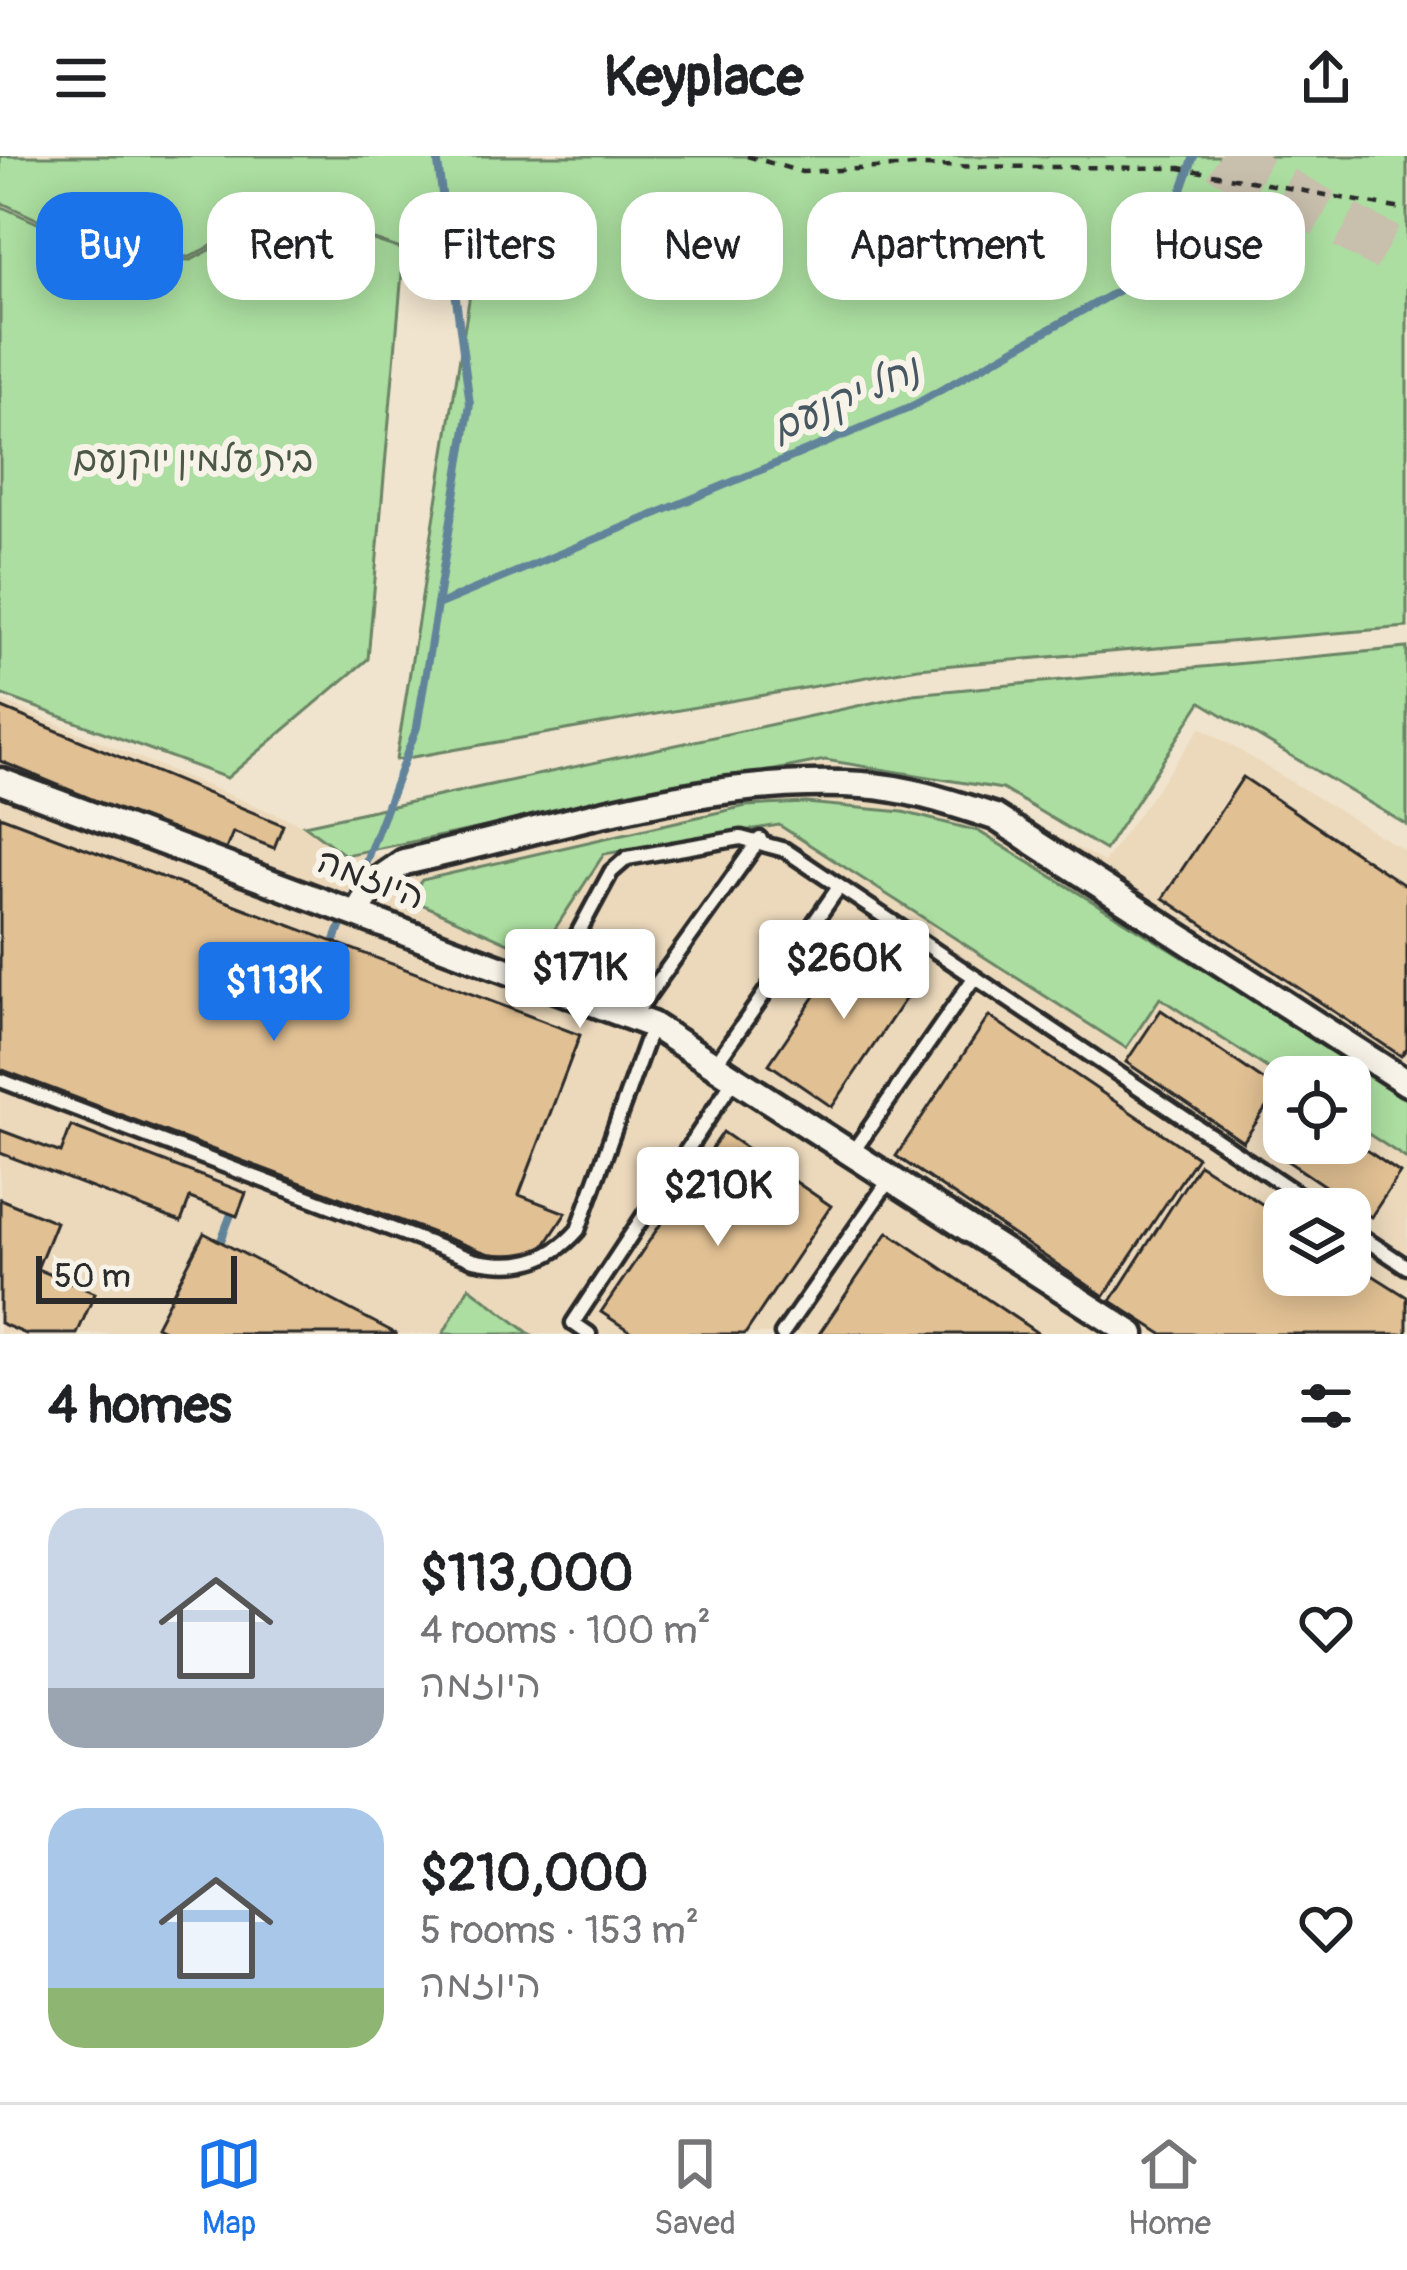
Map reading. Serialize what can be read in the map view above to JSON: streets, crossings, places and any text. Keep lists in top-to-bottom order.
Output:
{
  "streets": {
    "street": ["היוזמה"]
  },
  "water": ["נחל יקנעם"],
  "parks": ["בית עלמין יוקנעם"],
  "scale_bar": "50 m",
  "page": {
    "header": "Keyplace",
    "chip": [
      "Buy",
      "Rent",
      "Filters",
      "New",
      "Apartment",
      "House"
    ],
    "price": [
      "$260K",
      "$171K",
      "$113K",
      "$210K"
    ],
    "scale": "50 m",
    "heading": "4 homes",
    "list": [
      {
        "name": "$113,000",
        "note": "4 rooms · 100 m² · היוזמה"
      },
      {
        "name": "$210,000",
        "note": "5 rooms · 153 m² · היוזמה"
      }
    ],
    "tabs": ["Map", "Saved", "Home"]
  }
}
